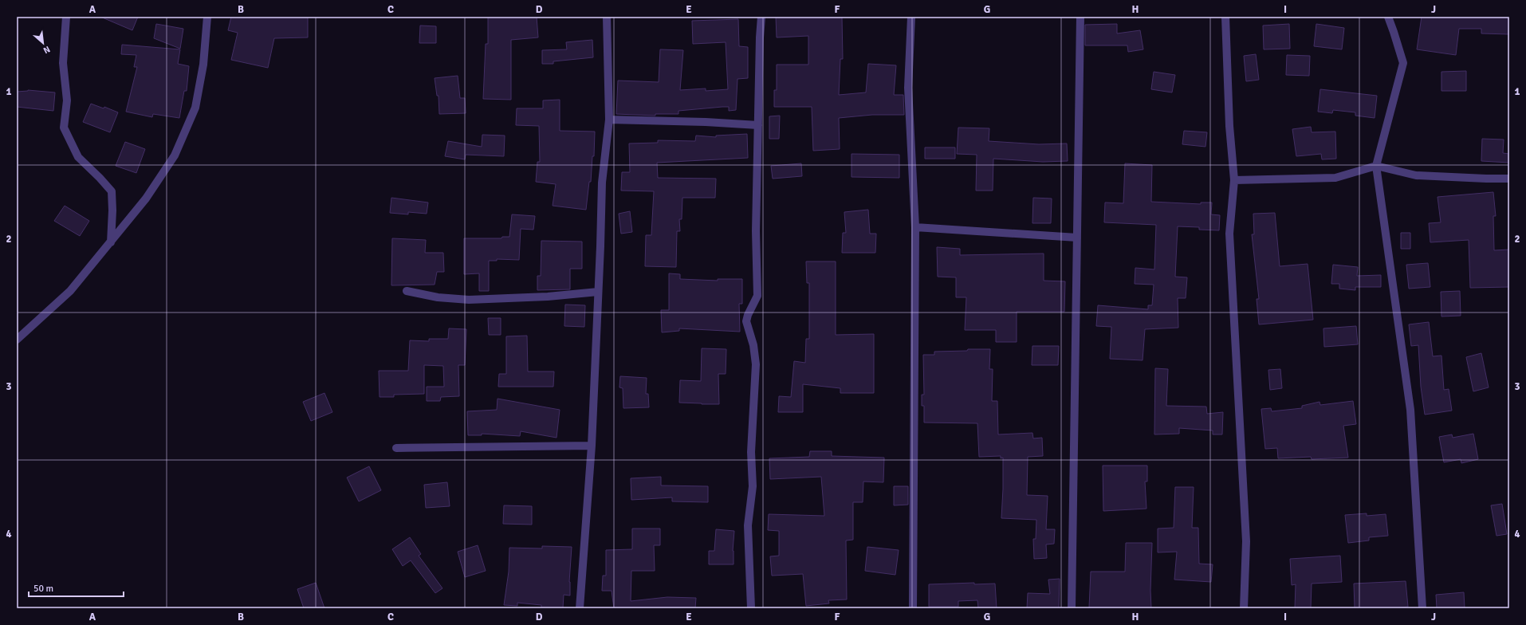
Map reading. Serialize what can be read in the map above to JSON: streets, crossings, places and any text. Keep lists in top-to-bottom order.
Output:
{
  "scale_bar": "50 m",
  "north": "bottom right",
  "grid": {
    "columns": [
      "A",
      "B",
      "C",
      "D",
      "E",
      "F",
      "G",
      "H",
      "I",
      "J"
    ],
    "rows": [
      "1",
      "2",
      "3",
      "4"
    ]
  }
}
